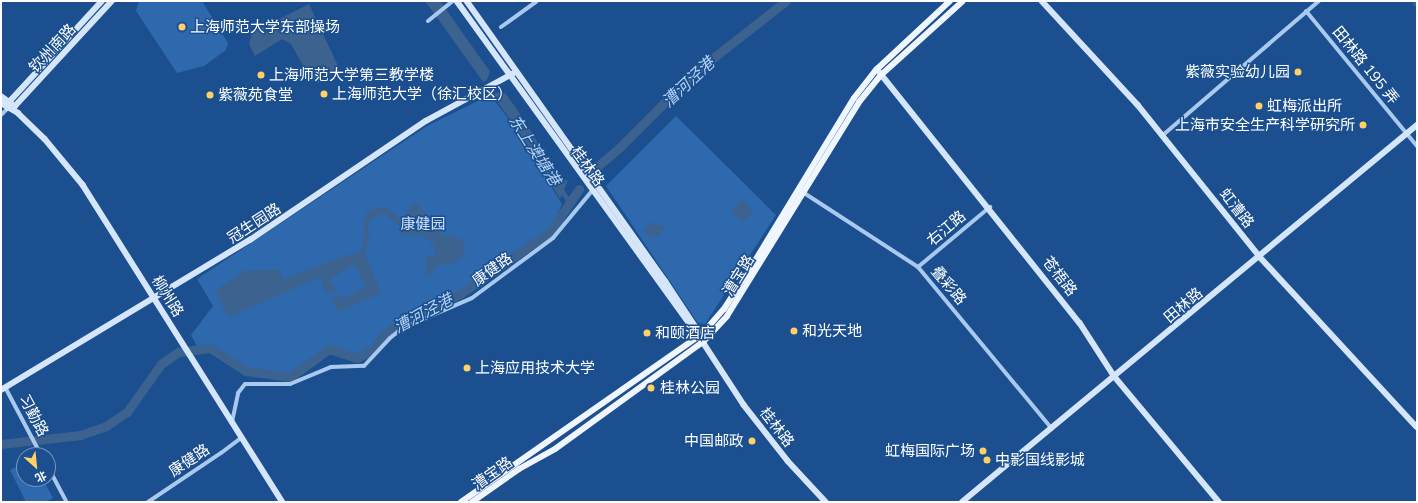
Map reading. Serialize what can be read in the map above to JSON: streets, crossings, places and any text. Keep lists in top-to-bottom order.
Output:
{
  "streets": {
    "main road": ["漕宝路"],
    "street": [
      "钦州南路",
      "田林路 195 弄",
      "桂林路",
      "虹漕路",
      "冠生园路",
      "右江路",
      "康健路",
      "苍梧路",
      "叠彩路",
      "柳州路",
      "田林路",
      "习勤路"
    ]
  },
  "crossings": [
    ["钦州南路", "柳州路"],
    ["田林路 195 弄", "田林路"],
    ["桂林路", "冠生园路"],
    ["桂林路", "康健路"],
    ["桂林路", "漕宝路"],
    ["虹漕路", "田林路"],
    ["冠生园路", "柳州路"],
    ["冠生园路", "习勤路"],
    ["右江路", "苍梧路"],
    ["右江路", "叠彩路"],
    ["康健路", "柳州路"],
    ["漕宝路", "苍梧路"],
    ["漕宝路", "叠彩路"],
    ["苍梧路", "田林路"],
    ["叠彩路", "田林路"]
  ],
  "water": ["漕河泾港", "东上澳塘港"],
  "parks": ["康健园"],
  "places": [
    "上海师范大学东部操场",
    "紫薇实验幼儿园",
    "上海师范大学第三教学楼",
    "上海师范大学（徐汇校区）",
    "紫薇苑食堂",
    "虹梅派出所",
    "上海市安全生产科学研究所",
    "和光天地",
    "和颐酒店",
    "上海应用技术大学",
    "桂林公园",
    "中国邮政",
    "虹梅国际广场",
    "中影国线影城"
  ],
  "north": "bottom right"
}
